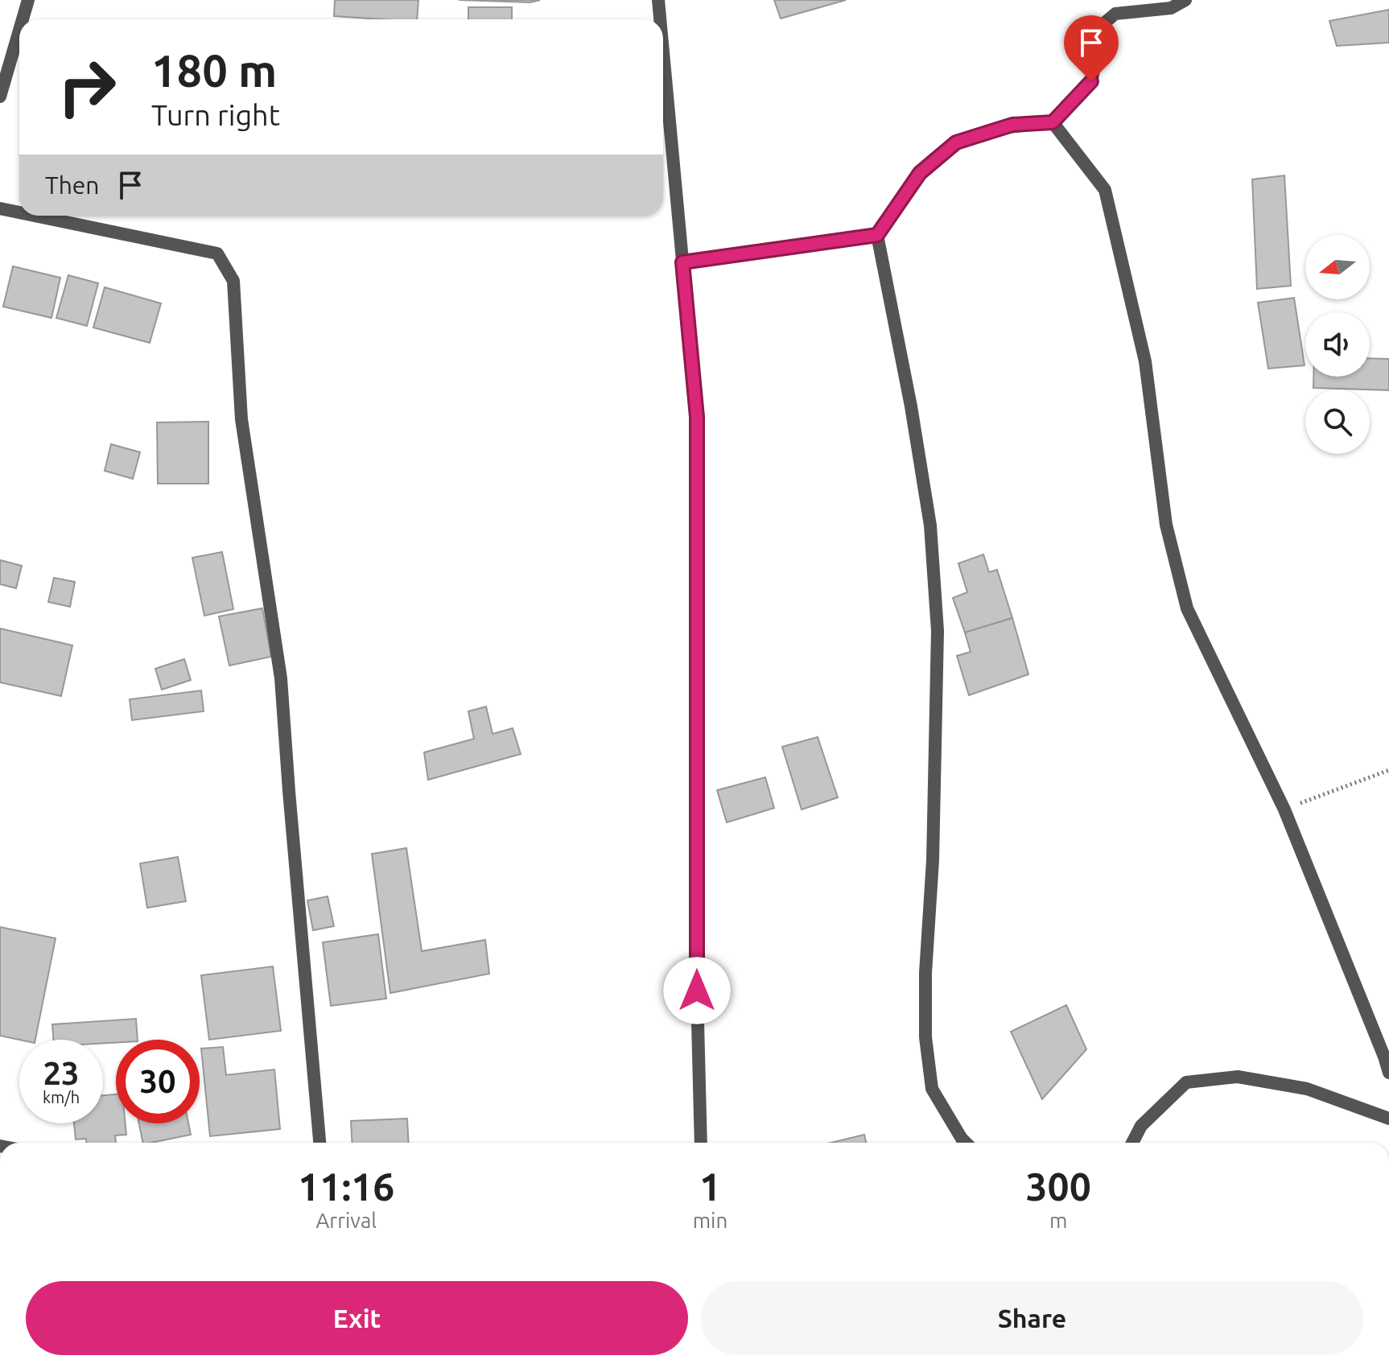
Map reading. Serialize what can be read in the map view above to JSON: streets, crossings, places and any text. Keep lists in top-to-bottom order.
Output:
{
  "north": "left",
  "page": {
    "turn": ["180 m", "Turn right"],
    "then": "Then",
    "speed": "23 km/h",
    "limit": "30",
    "eta": [
      "11:16",
      "Arrival",
      "1",
      "min",
      "300",
      "m"
    ],
    "buttons": ["Exit", "Share"]
  }
}
